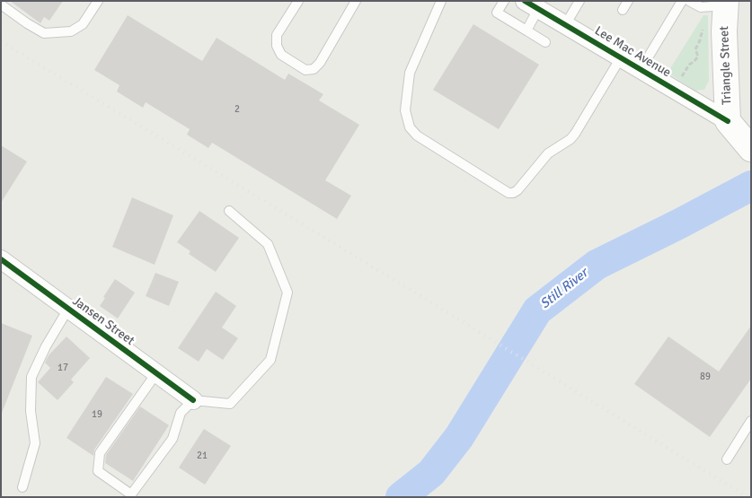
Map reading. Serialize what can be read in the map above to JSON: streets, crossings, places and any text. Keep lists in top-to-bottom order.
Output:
{
  "streets": {
    "street": ["Lee Mac Avenue", "Triangle Street", "Jansen Street"]
  },
  "crossings": [
    ["Lee Mac Avenue", "Triangle Street"]
  ],
  "water": ["Still River"],
  "house_numbers": [
    "2",
    "17",
    "89",
    "19",
    "21"
  ]
}
